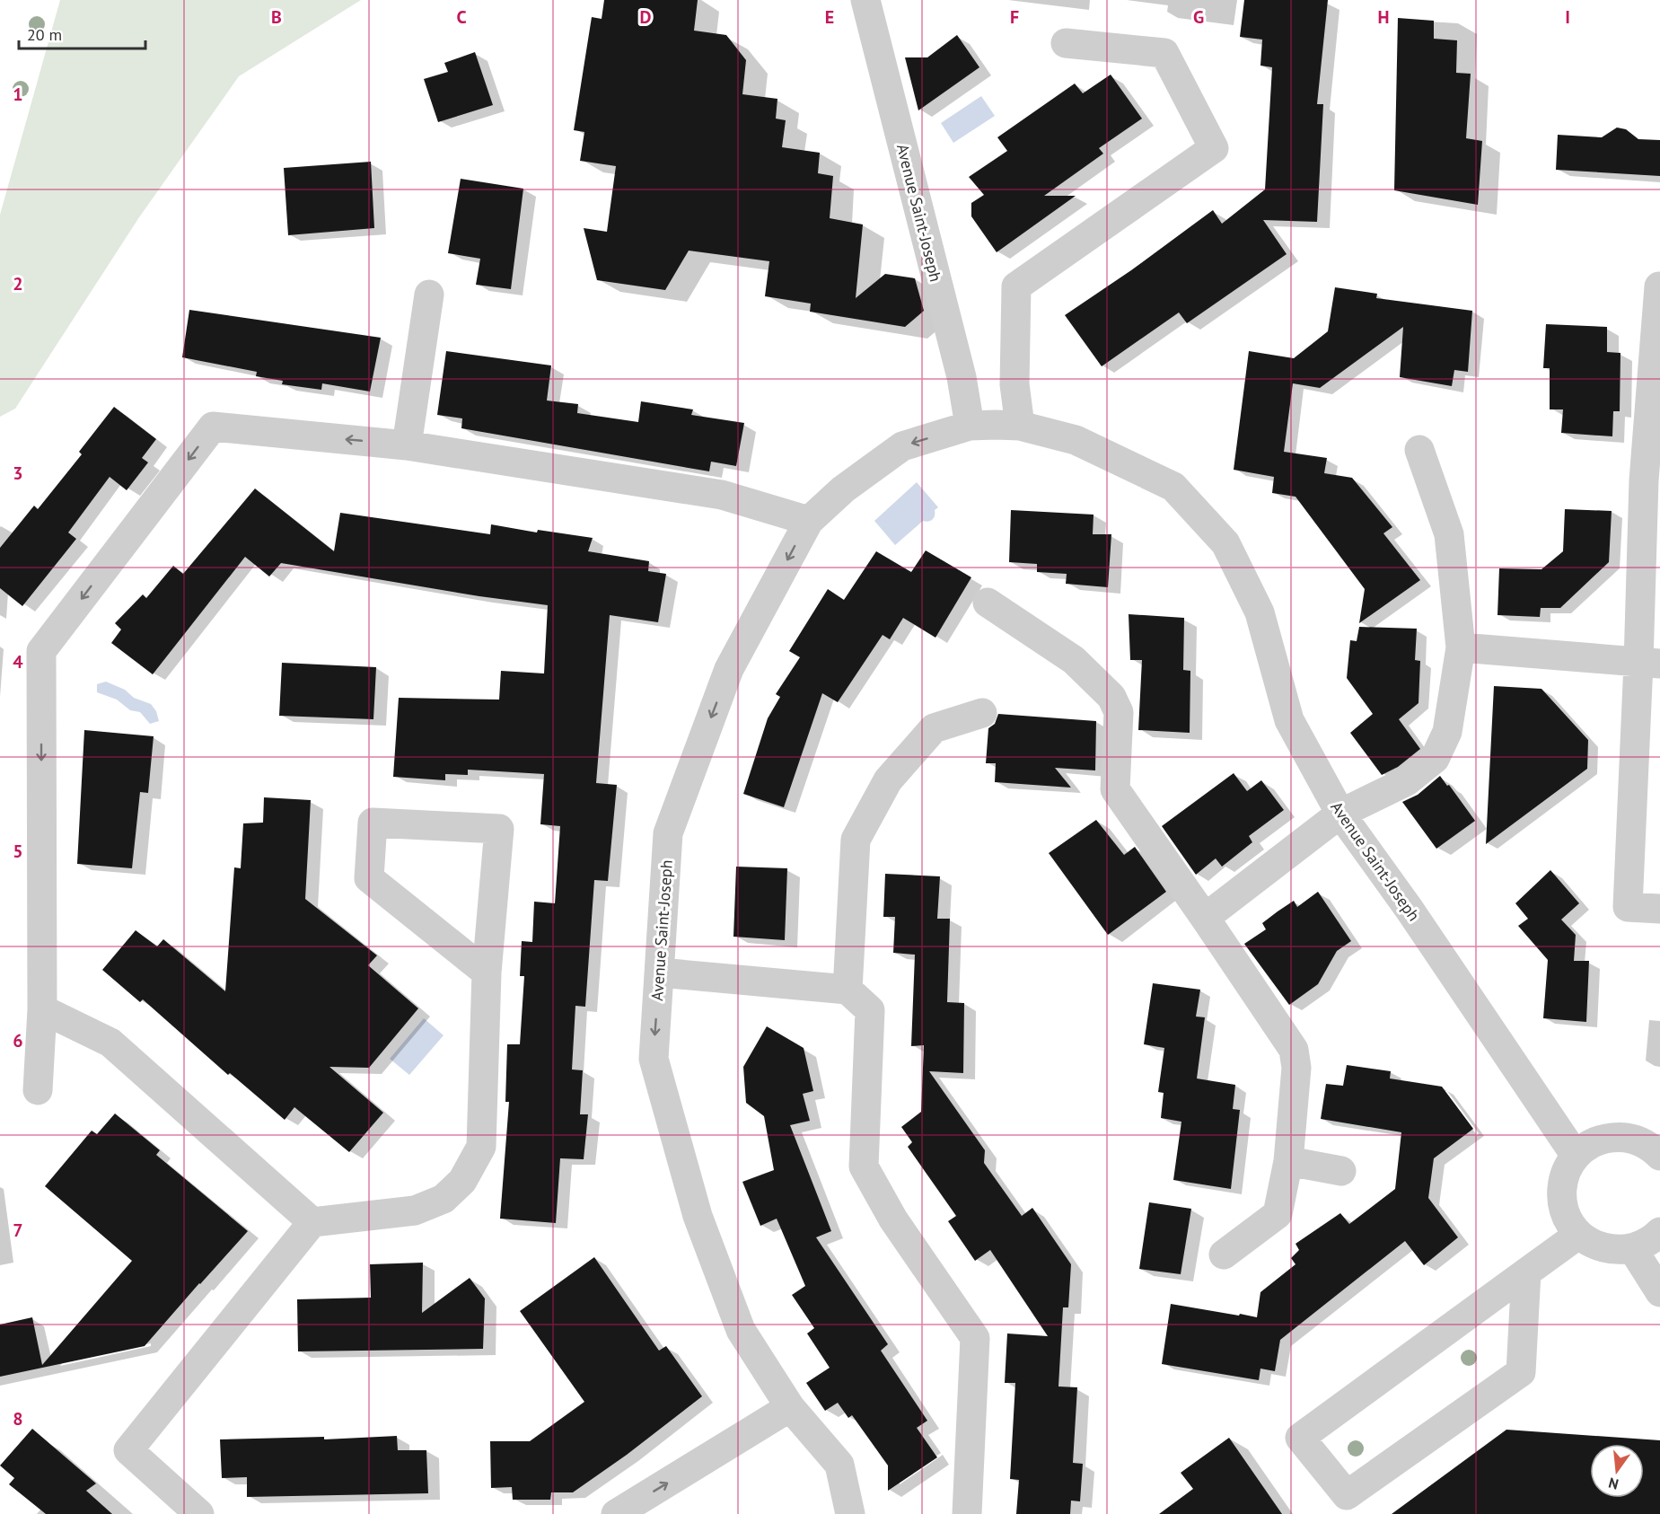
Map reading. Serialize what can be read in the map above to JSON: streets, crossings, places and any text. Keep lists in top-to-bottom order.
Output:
{
  "streets": {
    "street": ["Avenue Saint-Joseph"]
  },
  "one_way": ["Avenue Saint-Joseph"],
  "scale_bar": "20 m",
  "north": "bottom",
  "grid": {
    "columns": [
      "B",
      "C",
      "D",
      "E",
      "F",
      "G",
      "H",
      "I"
    ],
    "rows": [
      "1",
      "2",
      "3",
      "4",
      "5",
      "6",
      "7",
      "8"
    ]
  }
}
